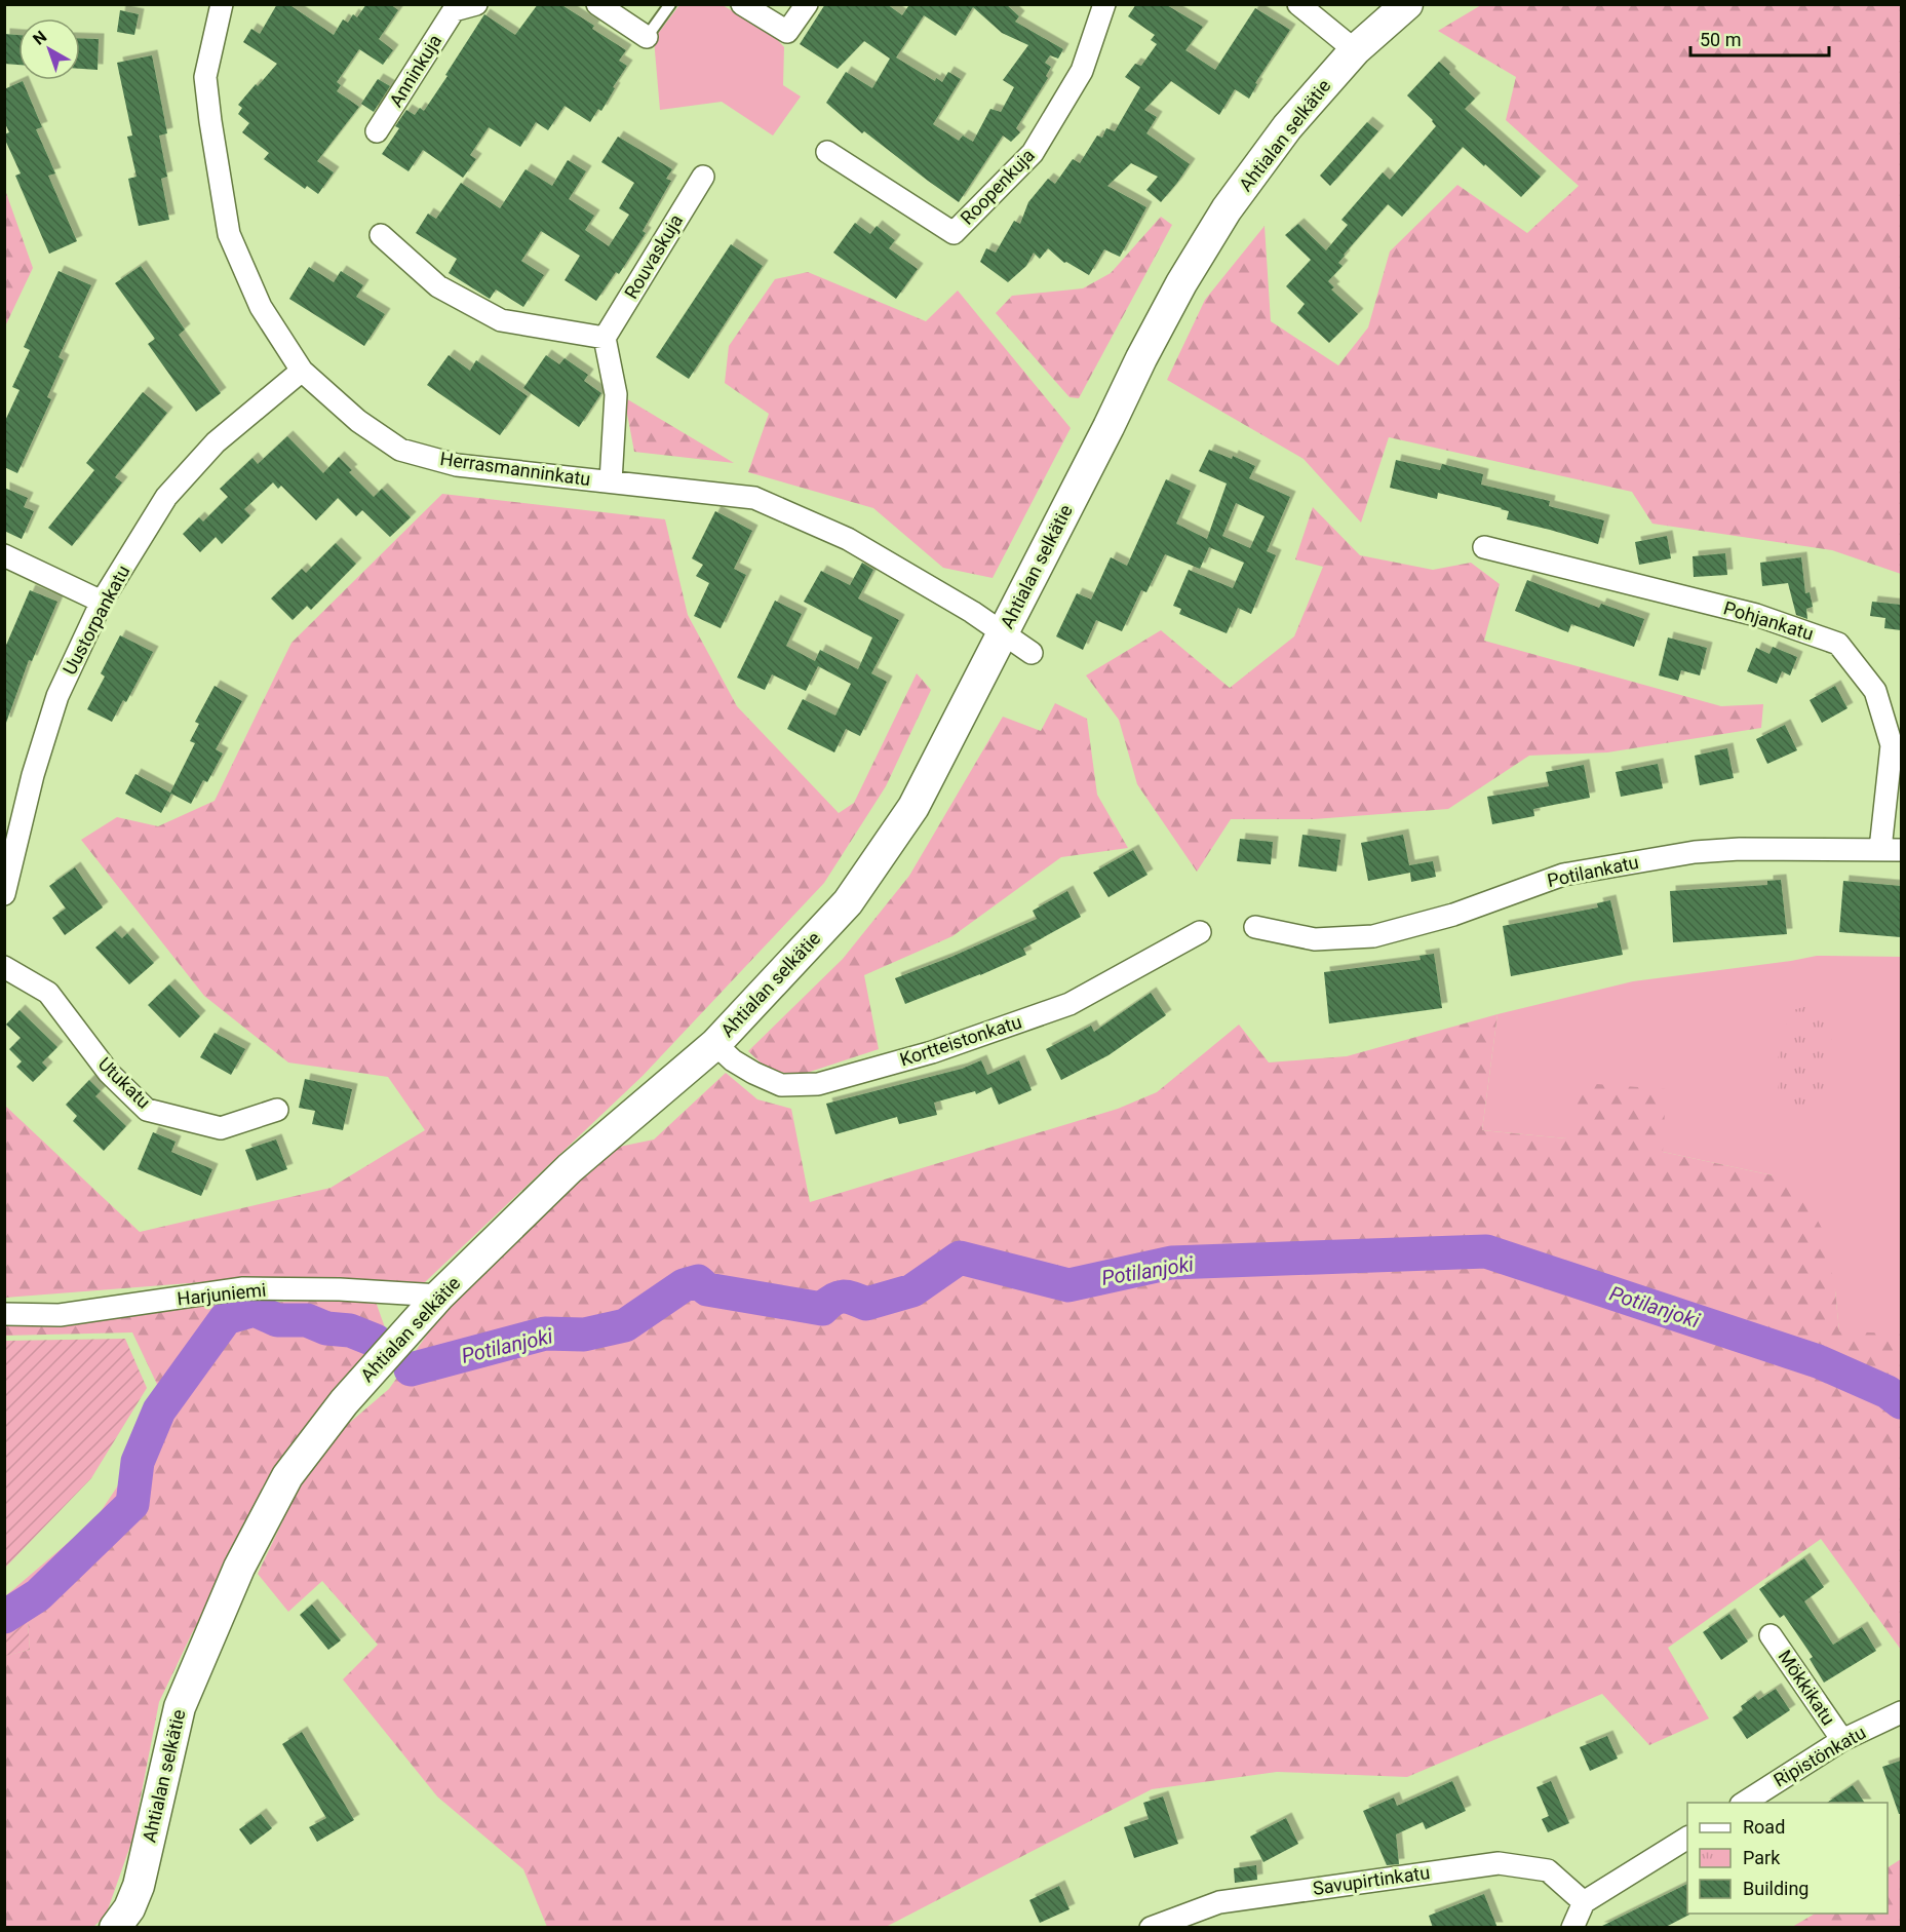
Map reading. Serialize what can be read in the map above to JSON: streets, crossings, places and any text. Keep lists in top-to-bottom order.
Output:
{
  "streets": {
    "street": [
      "Anninkuja",
      "Ahtialan selkätie",
      "Roopenkuja",
      "Rouvaskuja",
      "Herrasmanninkatu",
      "Uustorpankatu",
      "Pohjankatu",
      "Potilankatu",
      "Kortteistonkatu",
      "Utukatu",
      "Harjuniemi",
      "Mökkikatu",
      "Ripistönkatu",
      "Savupirtinkatu"
    ]
  },
  "crossings": [
    ["Ahtialan selkätie", "Herrasmanninkatu"],
    ["Ahtialan selkätie", "Kortteistonkatu"],
    ["Ahtialan selkätie", "Harjuniemi"],
    ["Herrasmanninkatu", "Uustorpankatu"],
    ["Pohjankatu", "Potilankatu"],
    ["Mökkikatu", "Ripistönkatu"]
  ],
  "water": ["Potilanjoki"],
  "legend": ["Road", "Park", "Building"],
  "scale_bar": "50 m",
  "north": "top left"
}
